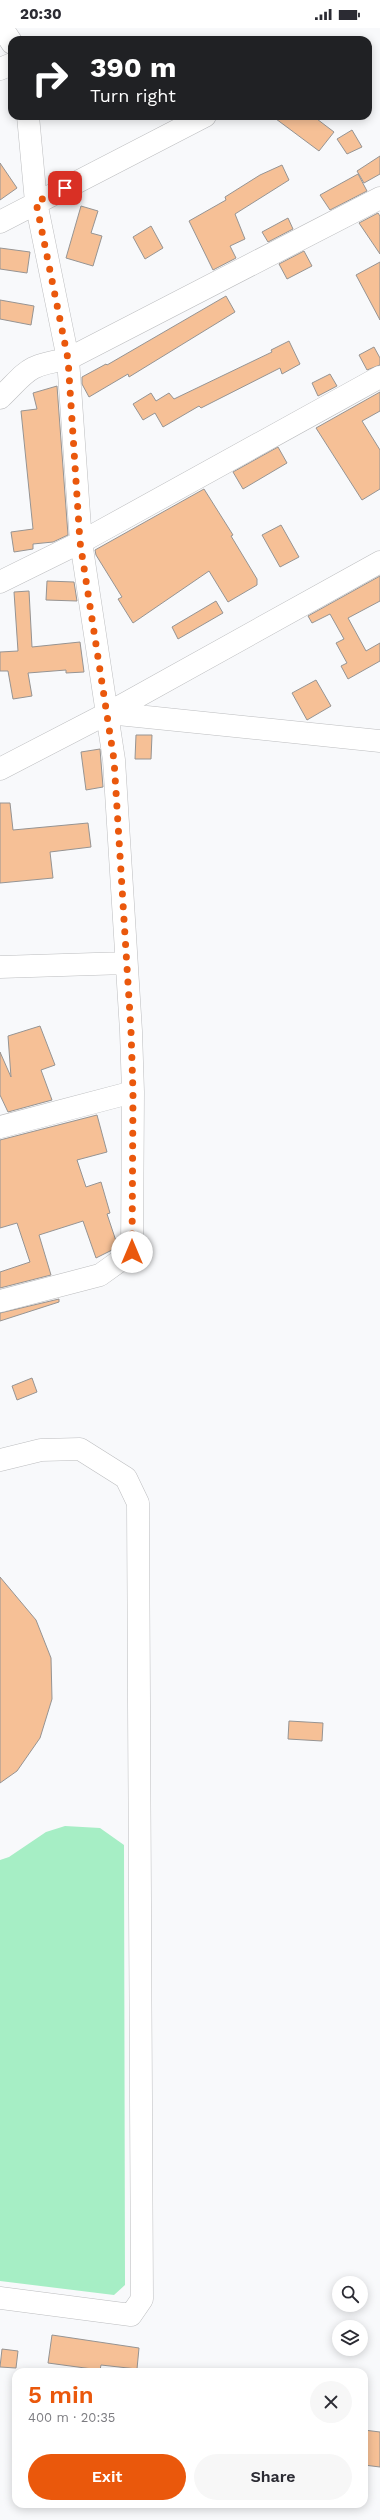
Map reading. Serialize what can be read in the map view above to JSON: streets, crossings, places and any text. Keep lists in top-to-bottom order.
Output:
{
  "page": {
    "status": "20:30",
    "turn": ["390 m", "Turn right"],
    "heading": ["5 min", "400 m · 20:35"],
    "buttons": ["Exit", "Share"]
  }
}
